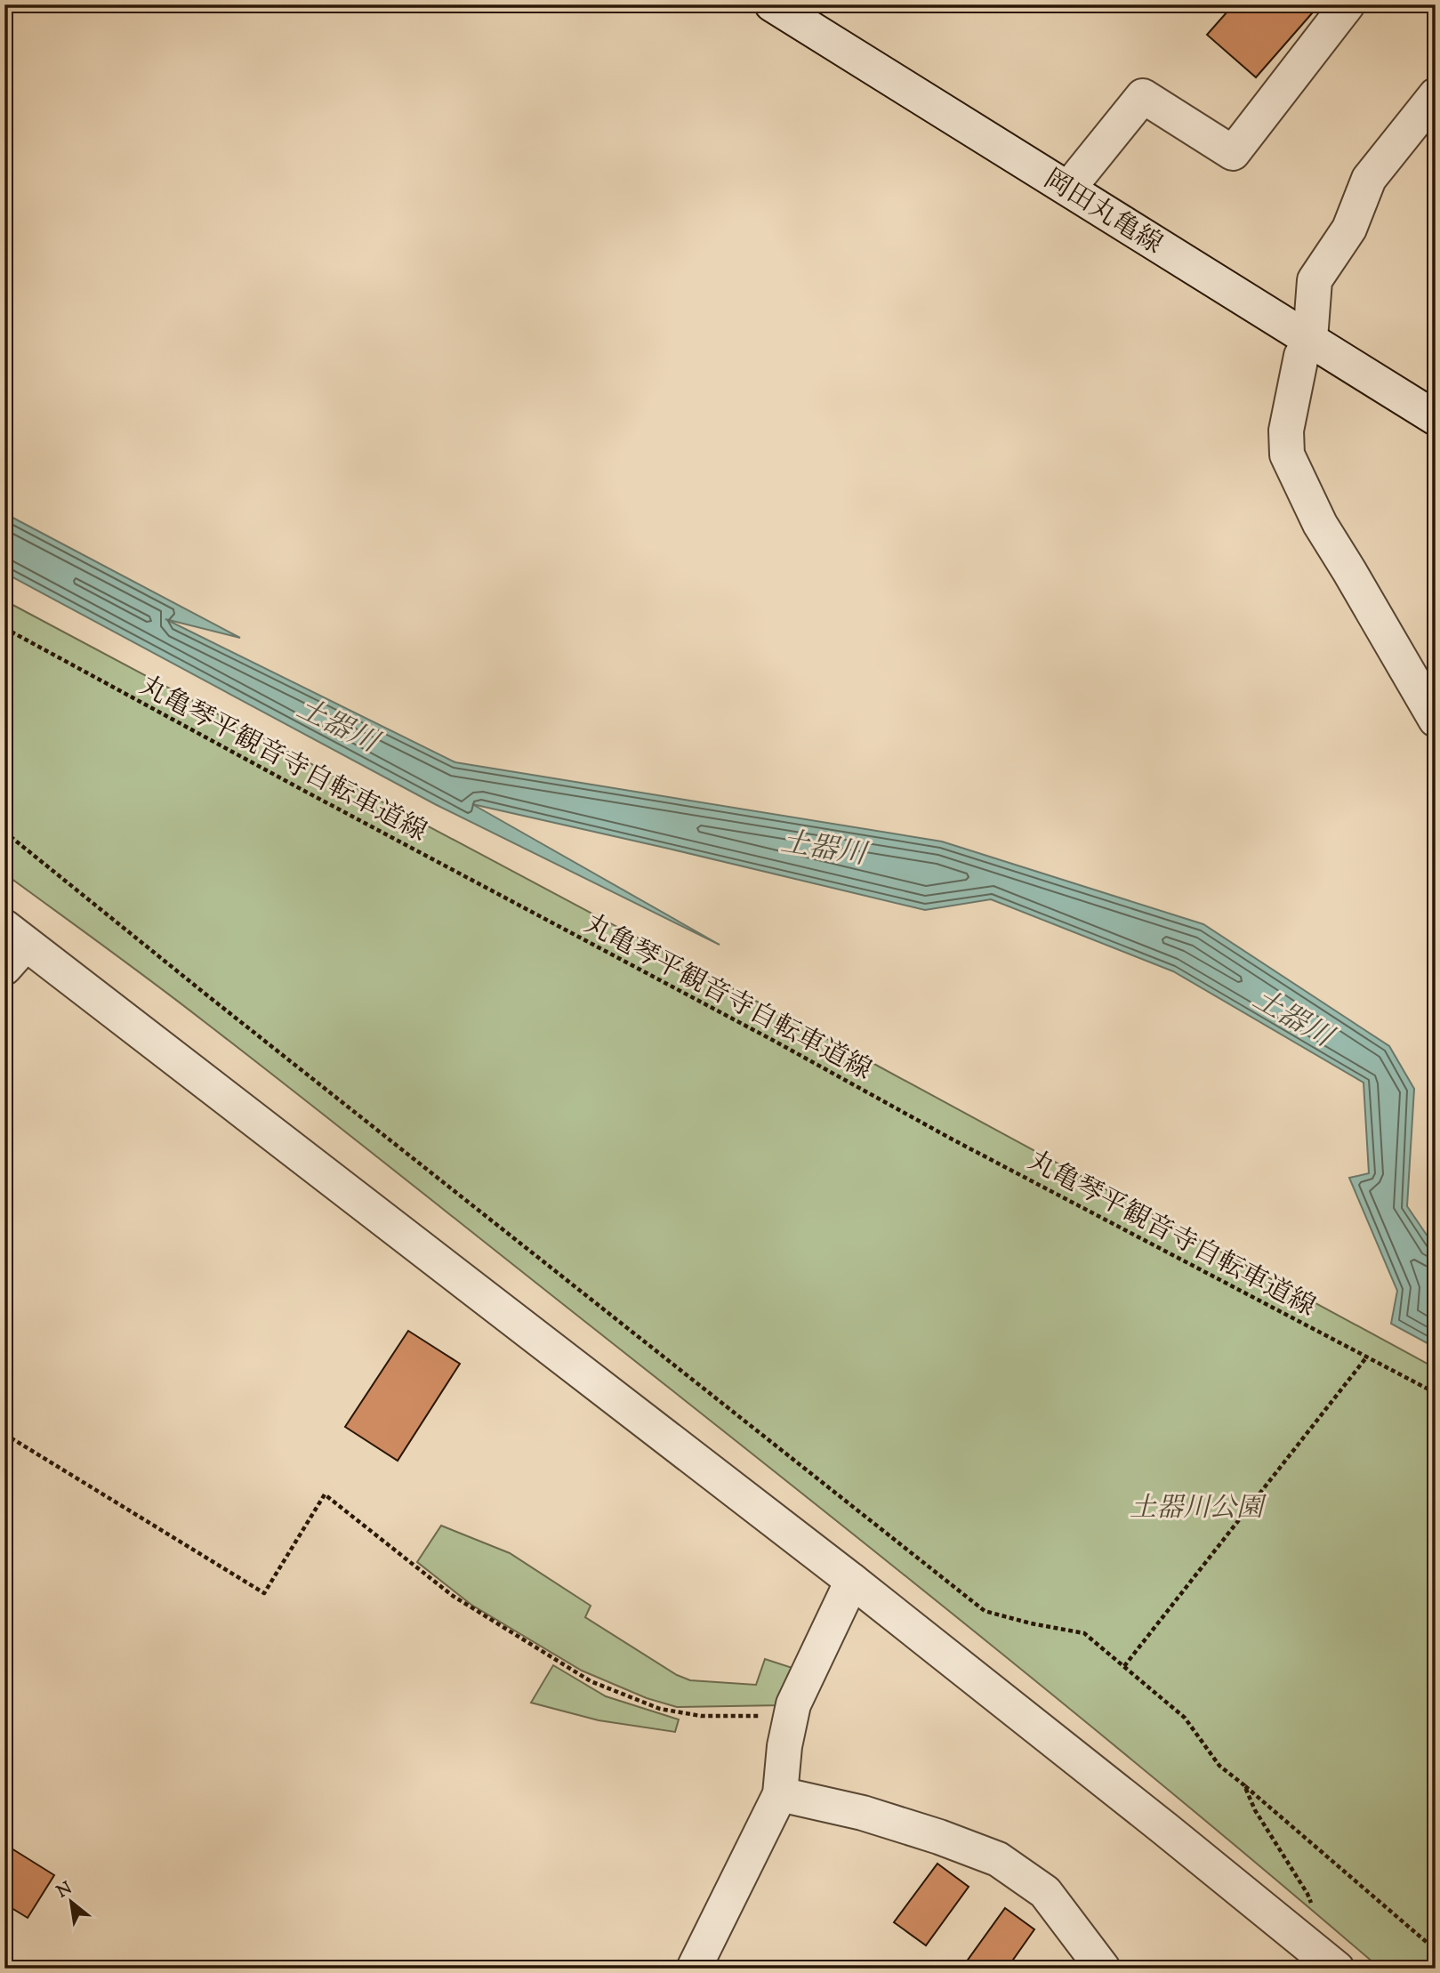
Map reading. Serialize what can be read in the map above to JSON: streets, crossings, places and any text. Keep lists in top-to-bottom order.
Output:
{
  "streets": {
    "street": ["岡田丸亀線"],
    "path": ["丸亀琴平観音寺自転車道線"]
  },
  "water": ["土器川"],
  "parks": ["土器川公園"],
  "north": "top left"
}
